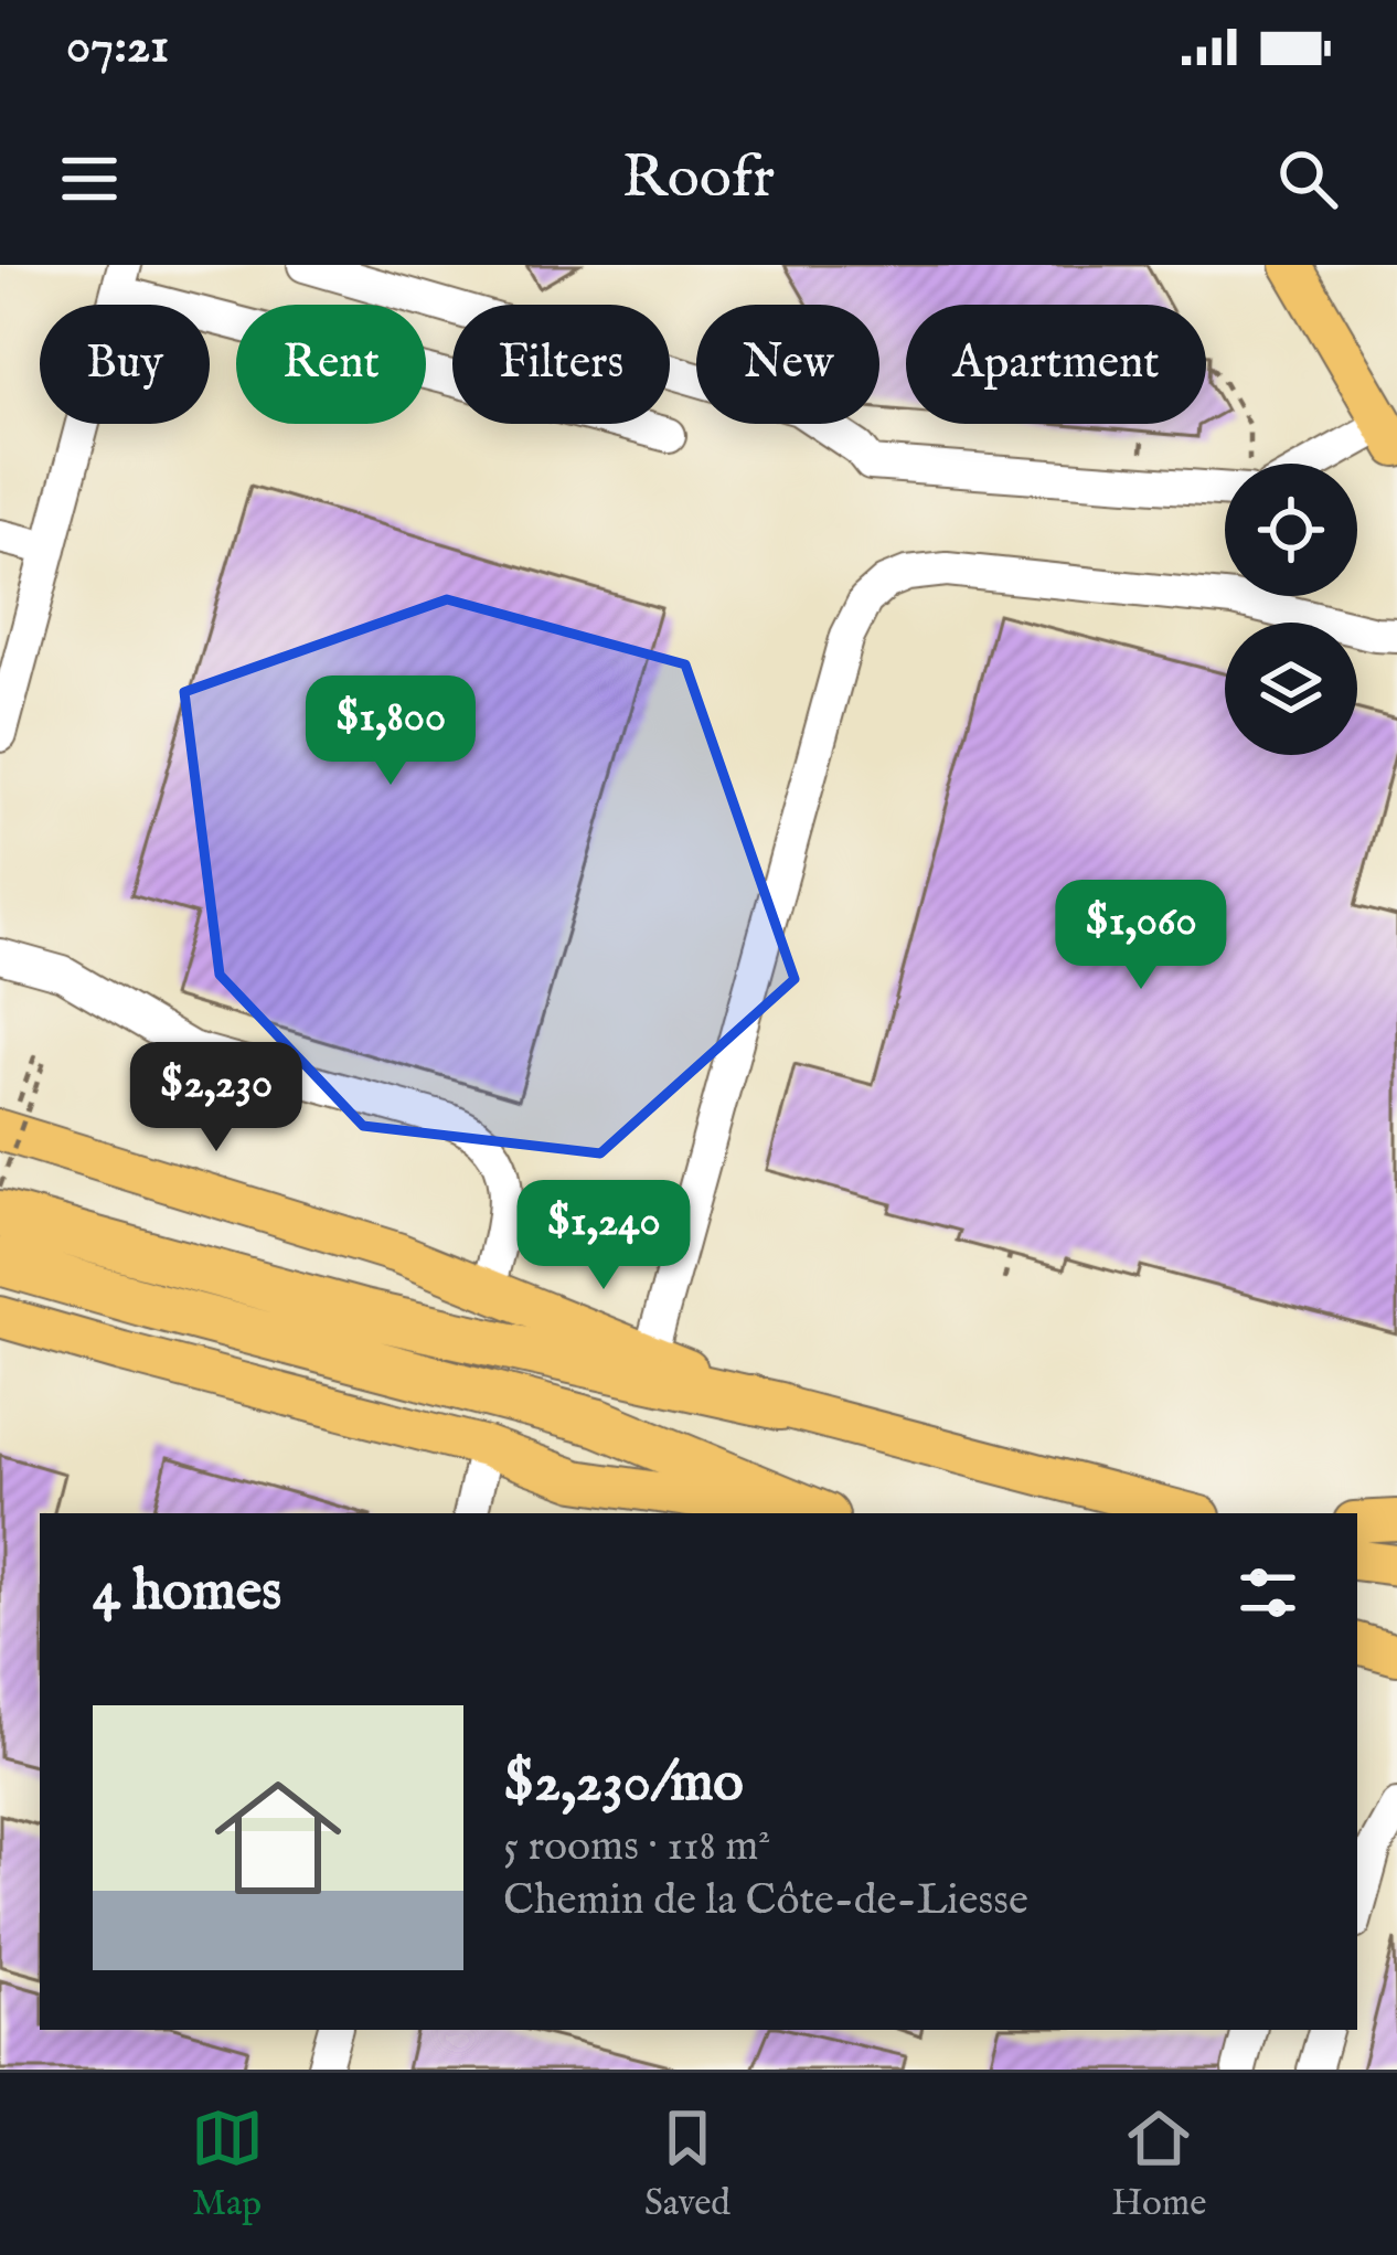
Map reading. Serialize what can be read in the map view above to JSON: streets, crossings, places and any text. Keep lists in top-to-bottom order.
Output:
{
  "page": {
    "status": "07:21",
    "header": "Roofr",
    "chip": [
      "Buy",
      "Rent",
      "Filters",
      "New",
      "Apartment"
    ],
    "price": [
      "$1,800",
      "$1,060",
      "$2,230",
      "$1,240"
    ],
    "heading": "4 homes",
    "list": [
      {
        "name": "$2,230/mo",
        "note": "5 rooms · 118 m² · Chemin de la Côte-de-Liesse"
      }
    ],
    "tabs": ["Map", "Saved", "Home"]
  }
}
